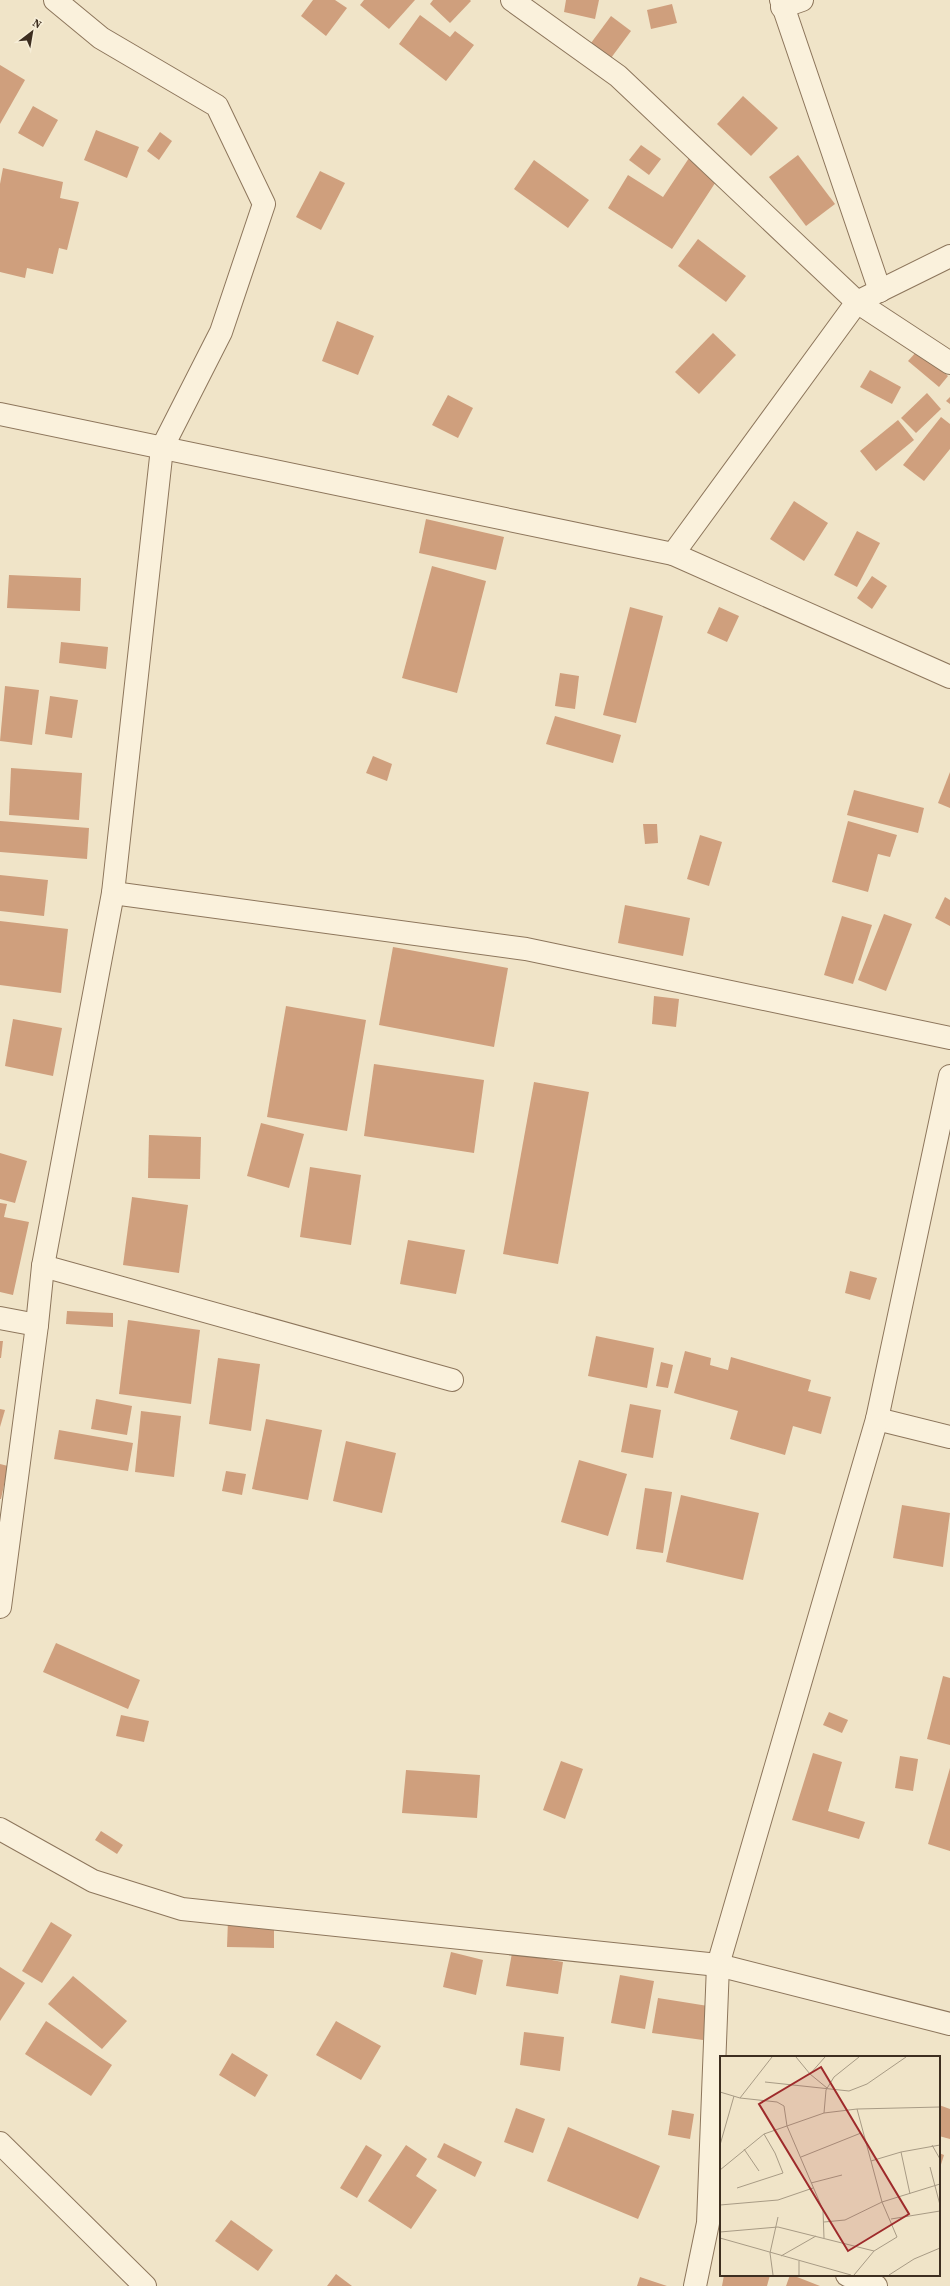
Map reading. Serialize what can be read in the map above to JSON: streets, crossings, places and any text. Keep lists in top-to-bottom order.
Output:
{
  "north": "top right"
}
